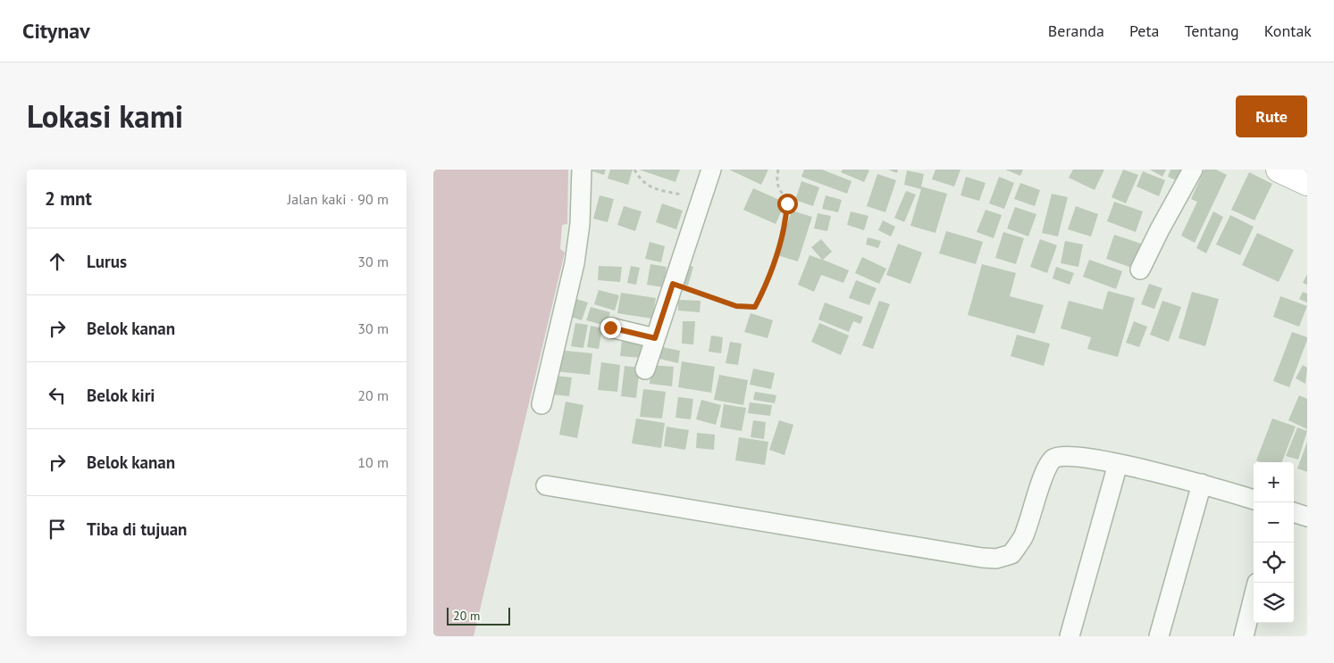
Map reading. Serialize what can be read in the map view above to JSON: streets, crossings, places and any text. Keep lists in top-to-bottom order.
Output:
{
  "scale_bar": "20 m",
  "page": {
    "header": "Citynav",
    "nav": [
      "Beranda",
      "Peta",
      "Tentang",
      "Kontak"
    ],
    "title": "Lokasi kami",
    "buttons": "Rute",
    "heading": ["2 mnt", "Jalan kaki · 90 m"],
    "list": [
      ["Lurus", "30 m"],
      ["Belok kanan", "30 m"],
      ["Belok kiri", "20 m"],
      ["Belok kanan", "10 m"],
      "Tiba di tujuan"
    ],
    "map_buttons": ["+", "−"],
    "scale": "20 m"
  }
}
